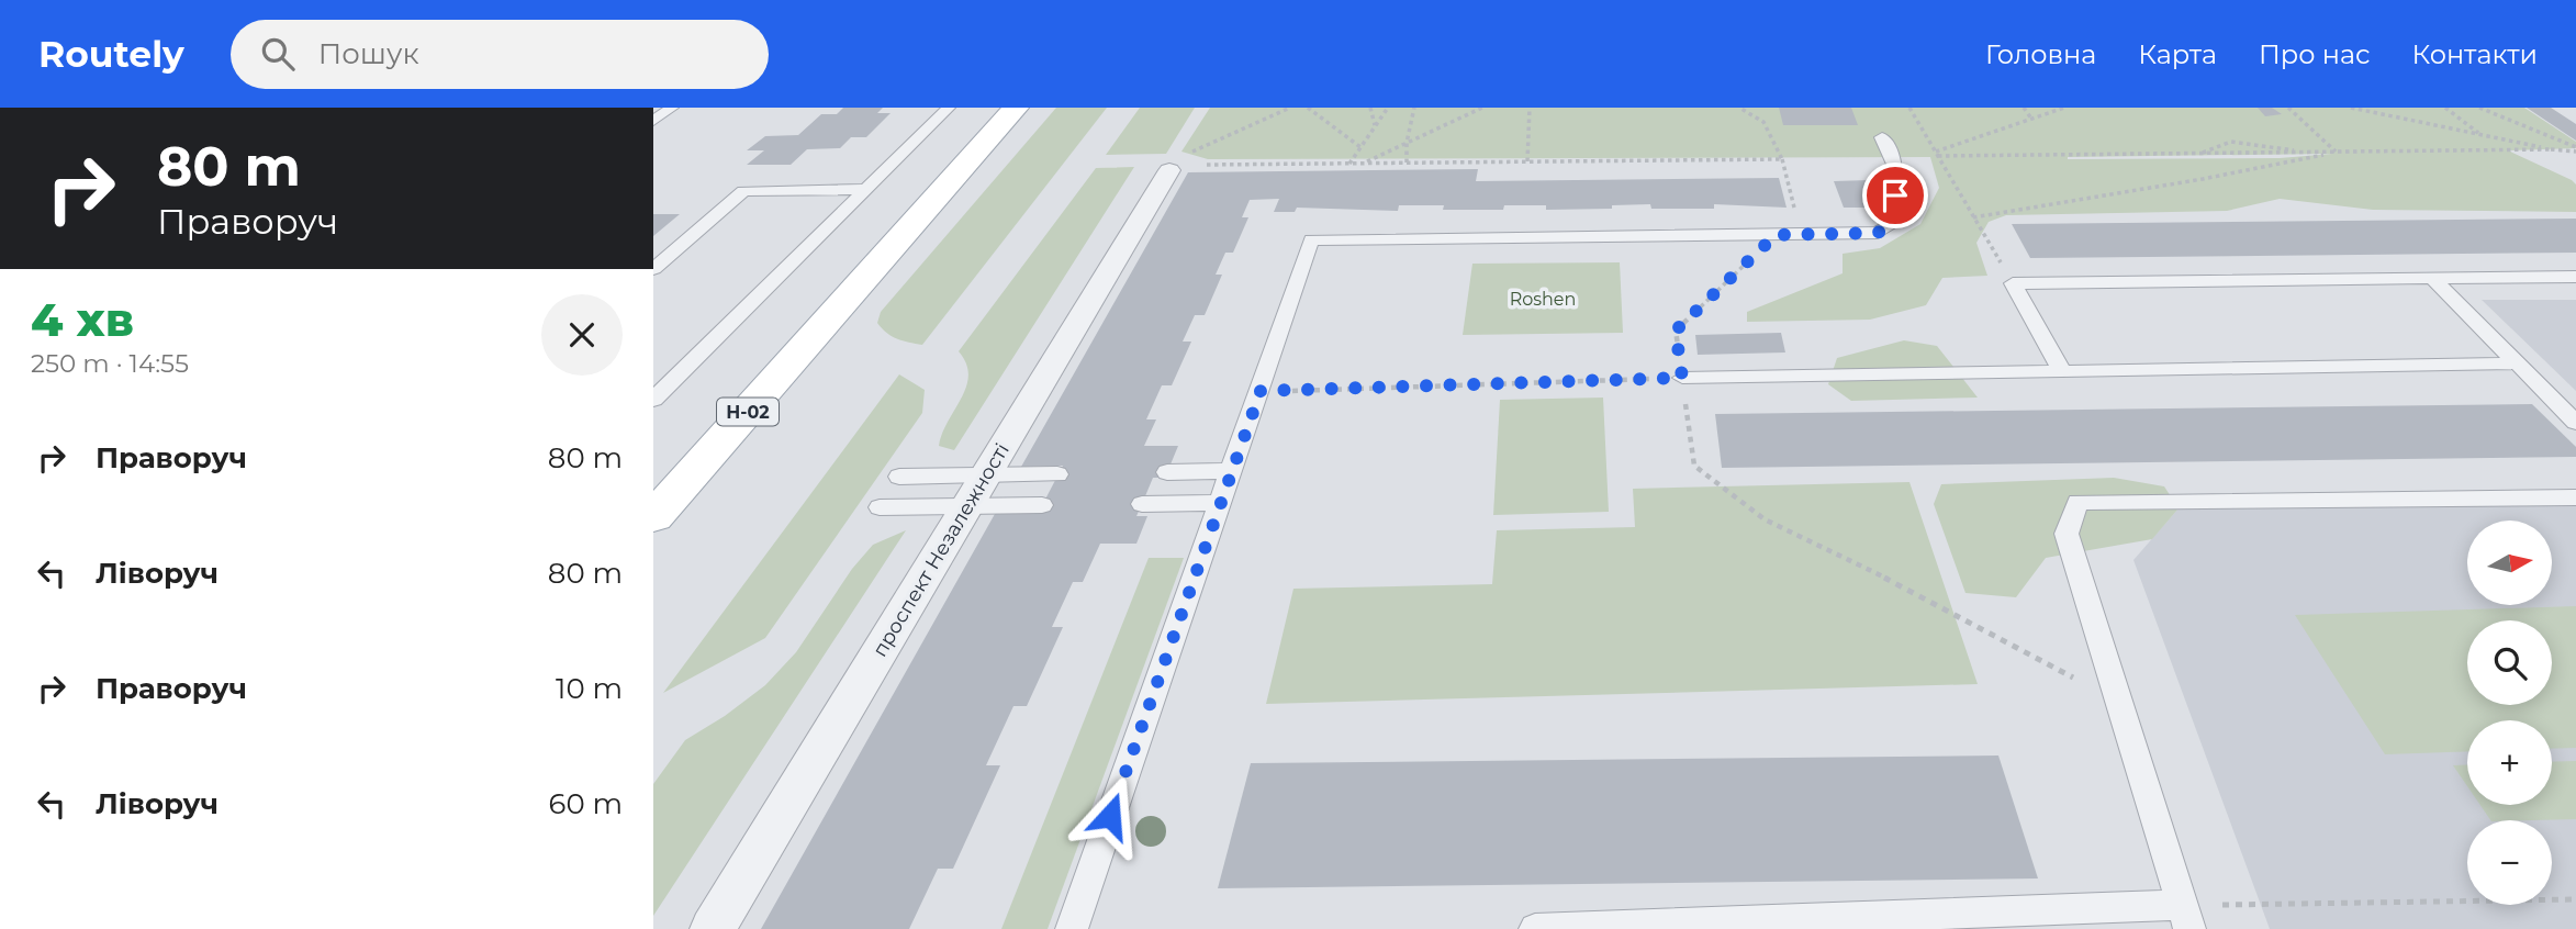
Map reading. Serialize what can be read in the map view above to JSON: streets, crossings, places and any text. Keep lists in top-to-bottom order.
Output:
{
  "streets": {
    "main road": ["Н-02"],
    "street": ["проспект Незалежності"]
  },
  "parks": ["Roshen"],
  "north": "right",
  "page": {
    "header": "Routely",
    "search": "Пошук",
    "nav": [
      "Головна",
      "Карта",
      "Про нас",
      "Контакти"
    ],
    "turn": ["80 m", "Праворуч"],
    "heading": ["4 хв", "250 m · 14:55"],
    "list": [
      {
        "name": "Праворуч",
        "value": "80 m"
      },
      {
        "name": "Ліворуч",
        "value": "80 m"
      },
      {
        "name": "Праворуч",
        "value": "10 m"
      },
      {
        "name": "Ліворуч",
        "value": "60 m"
      }
    ],
    "map_buttons": ["+", "−"]
  }
}
